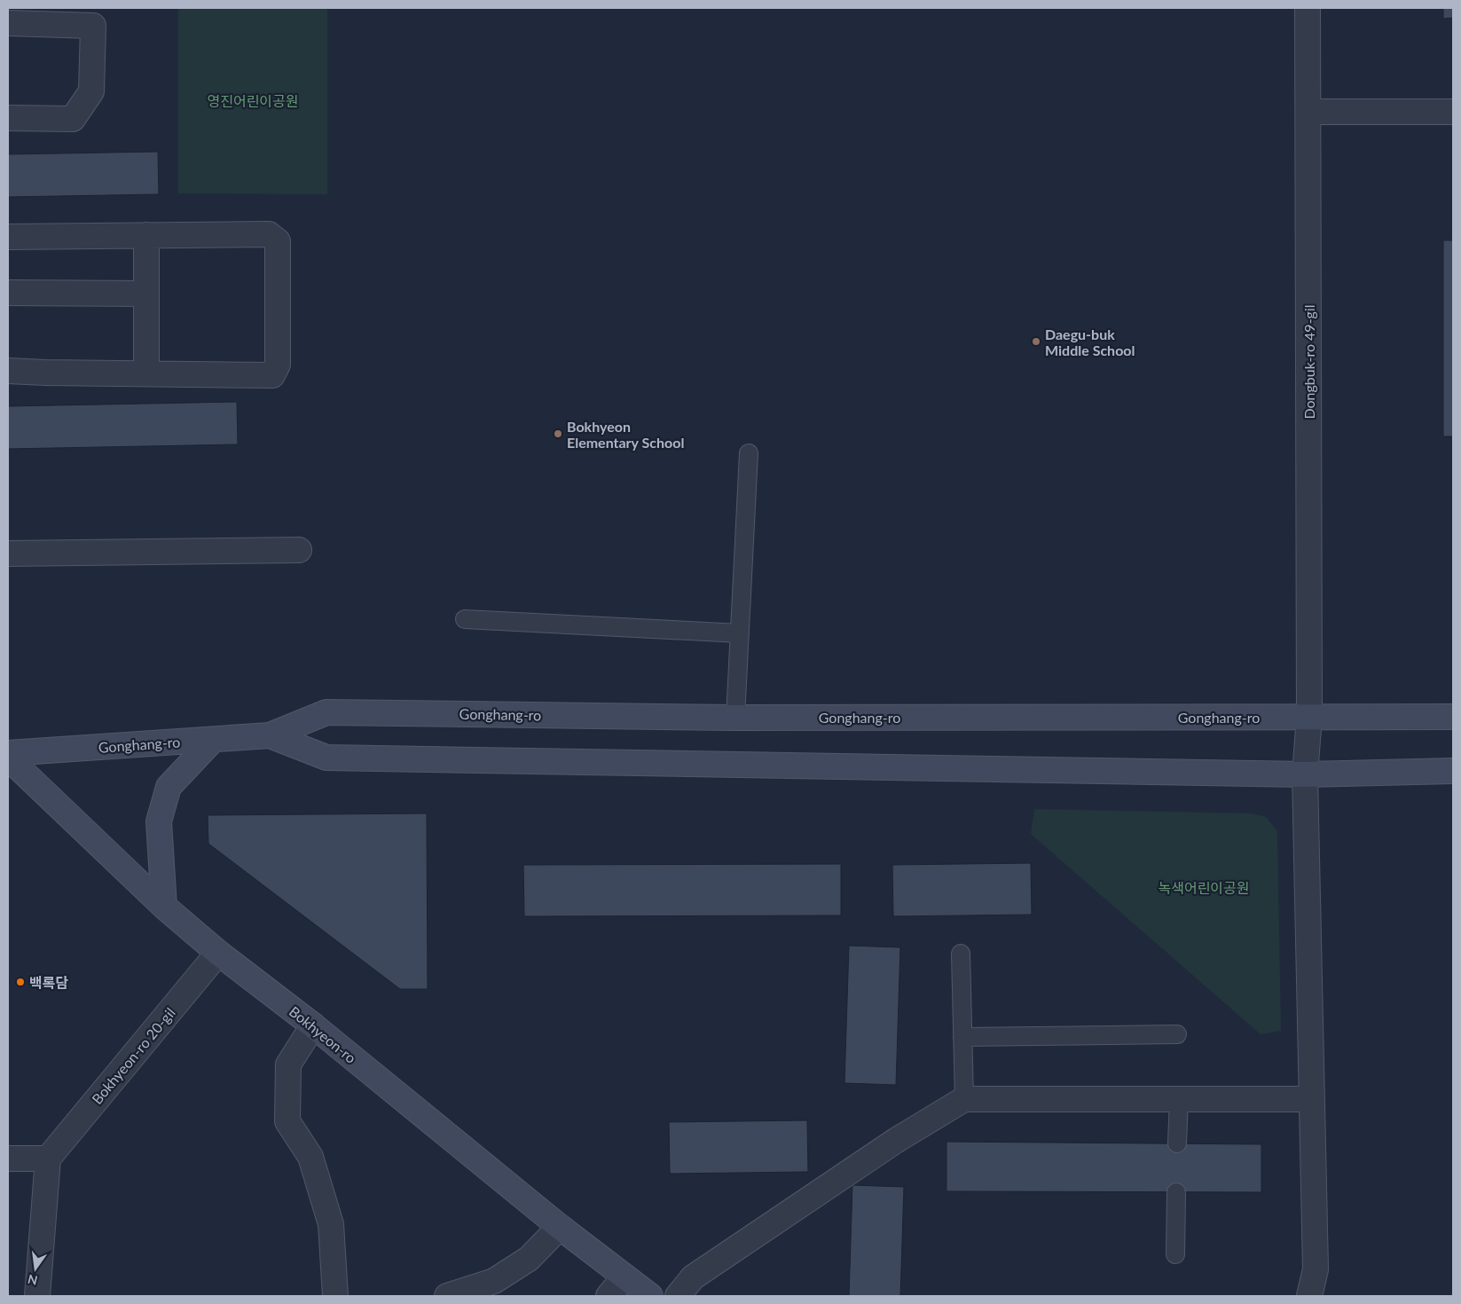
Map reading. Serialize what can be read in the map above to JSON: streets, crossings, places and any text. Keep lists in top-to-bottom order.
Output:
{
  "streets": {
    "main road": ["Gonghang-ro", "Bokhyeon-ro"],
    "street": ["Dongbuk-ro 49-gil", "Bokhyeon-ro 20-gil"]
  },
  "crossings": [
    ["Dongbuk-ro 49-gil", "Gonghang-ro"],
    ["Bokhyeon-ro", "Bokhyeon-ro 20-gil"]
  ],
  "parks": ["영진어린이공원", "녹색어린이공원"],
  "places": ["Daegu-buk Middle School", "Bokhyeon Elementary School", "백록담"],
  "north": "bottom"
}
